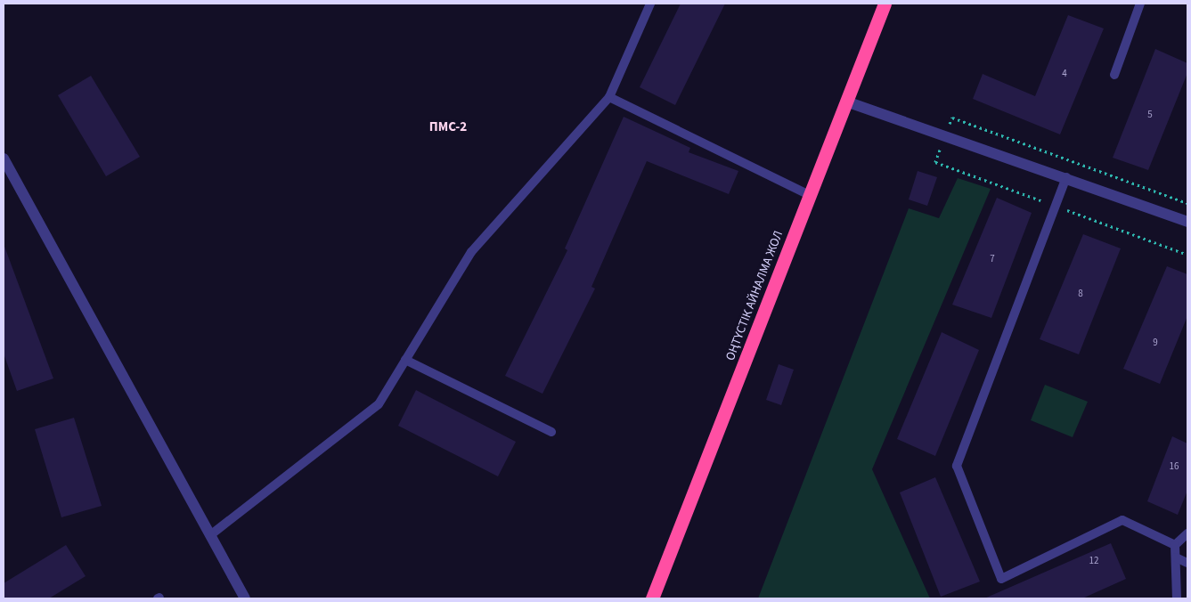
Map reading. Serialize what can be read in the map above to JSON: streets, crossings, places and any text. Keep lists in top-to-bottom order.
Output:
{
  "streets": {
    "highway": ["ОҢТҮСТІК АЙНАЛМА ЖОЛ"]
  },
  "districts": ["ПМС-2"],
  "house_numbers": [
    "4",
    "5",
    "7",
    "8",
    "9",
    "16",
    "12"
  ]
}
